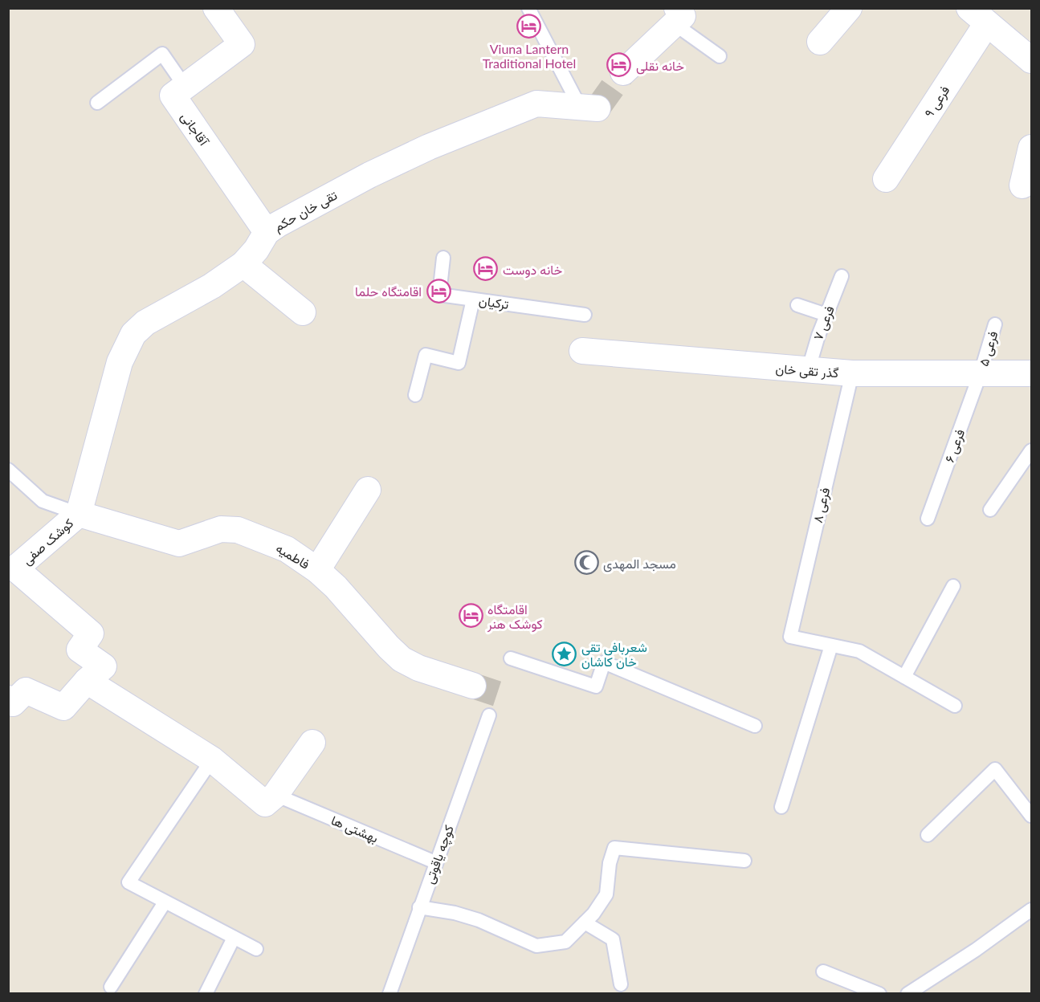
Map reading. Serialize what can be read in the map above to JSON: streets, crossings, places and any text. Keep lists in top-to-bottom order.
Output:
{
  "streets": {
    "street": [
      "فرعی ۹",
      "آقاجانی",
      "تقی خان حکم",
      "گذر تقی خان",
      "کوشک صفی",
      "فاطمیه"
    ],
    "lane": [
      "ترکیان",
      "فرعی ۷",
      "فرعی ۵",
      "فرعی ۶",
      "فرعی ۸",
      "بهشتی ها",
      "کوچه یاقوتی"
    ]
  },
  "crossings": [
    ["آقاجانی", "تقی خان حکم"],
    ["تقی خان حکم", "کوشک صفی"],
    ["تقی خان حکم", "فاطمیه"],
    ["فرعی ۷", "گذر تقی خان"],
    ["فرعی ۵", "گذر تقی خان"],
    ["فرعی ۵", "فرعی ۶"],
    ["گذر تقی خان", "فرعی ۶"],
    ["گذر تقی خان", "فرعی ۸"],
    ["کوشک صفی", "فاطمیه"],
    ["بهشتی ها", "کوچه یاقوتی"]
  ],
  "places": {
    "hotel": [
      "Viuna Lantern Traditional Hotel",
      "خانه نقلی",
      "خانه دوست",
      "اقامتگاه حلما",
      "اقامتگاه کوشک هنر"
    ],
    "mosque": ["مسجد المهدی"],
    "place": ["شعربافی تقی خان کاشان"]
  }
}
